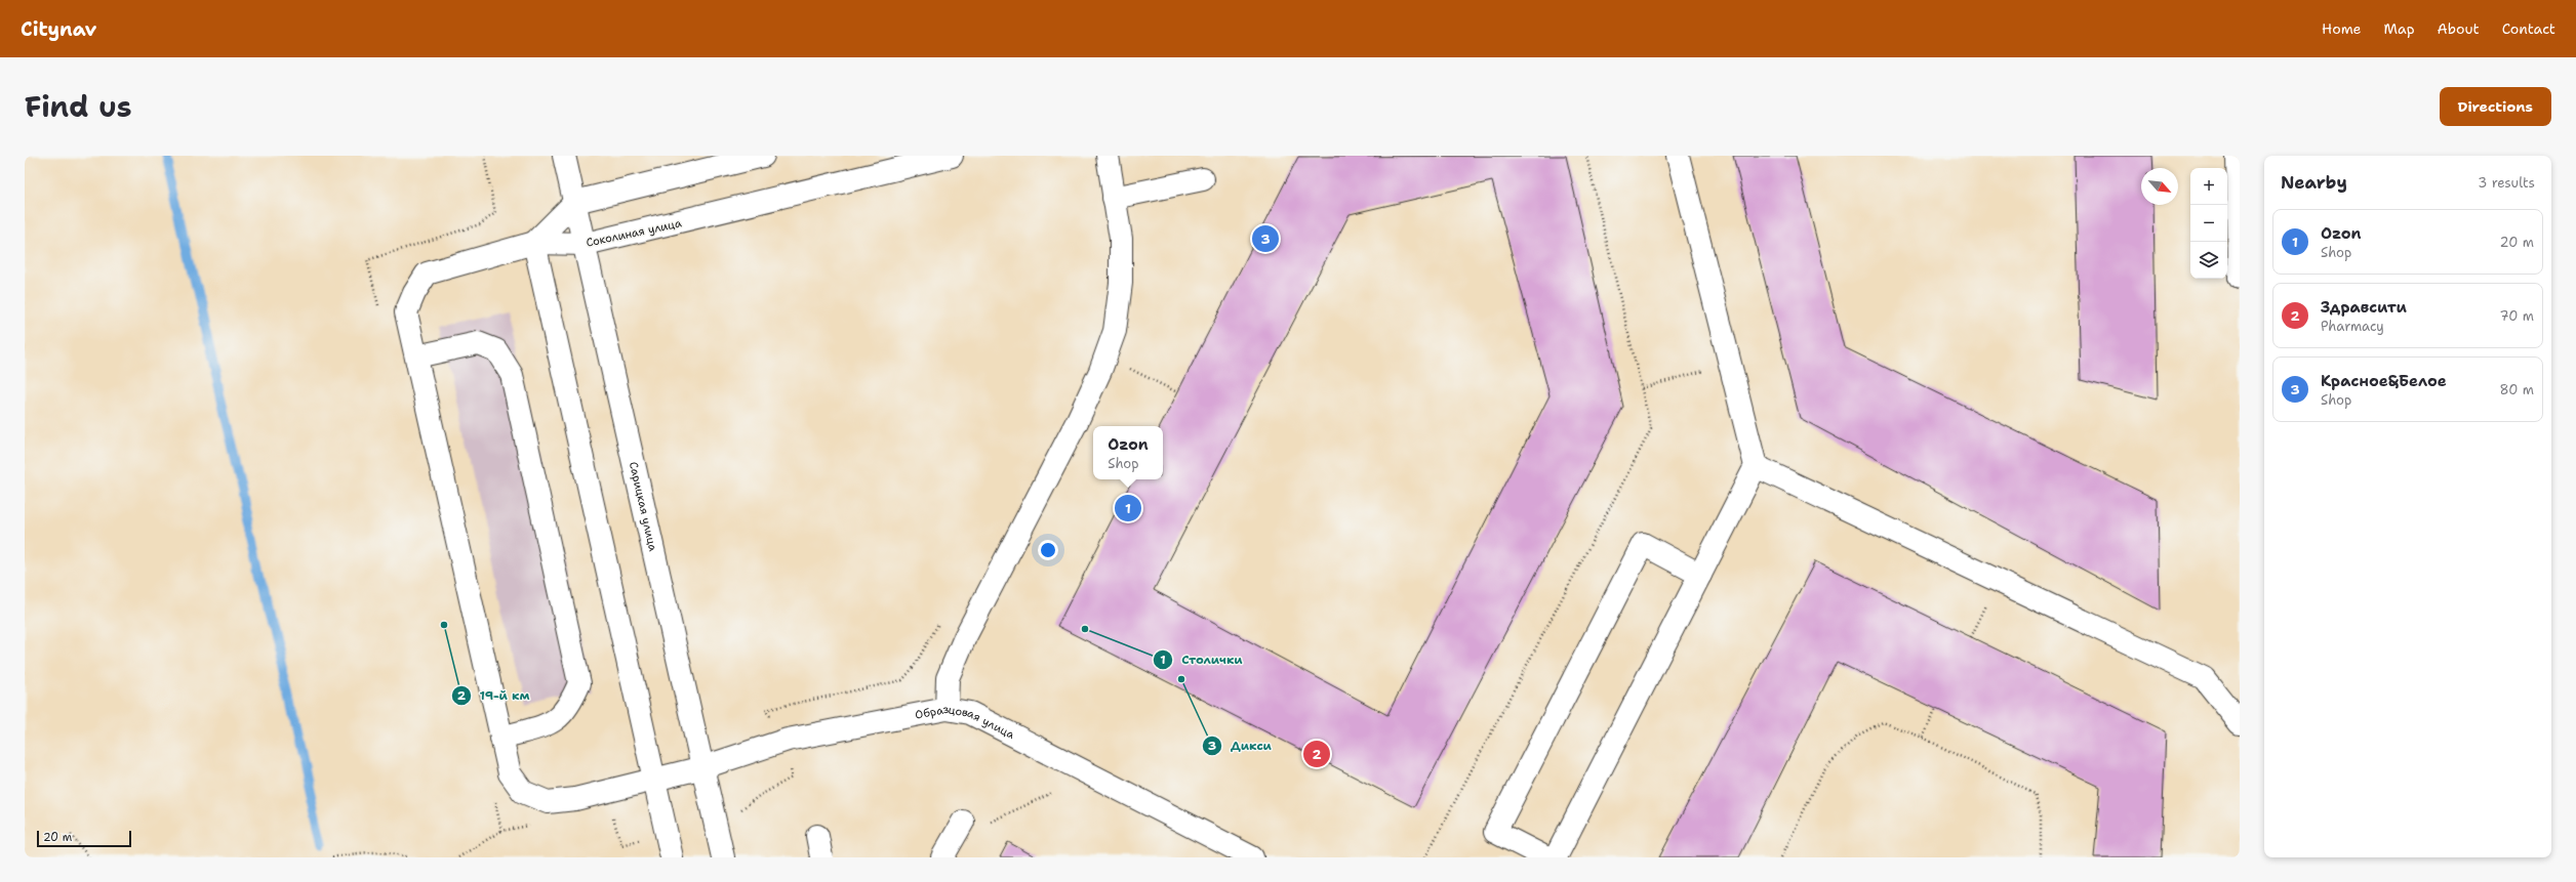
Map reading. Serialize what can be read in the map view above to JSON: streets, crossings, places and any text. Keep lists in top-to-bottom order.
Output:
{
  "streets": {
    "street": ["Соколиная улица", "Сарицкая улица", "Образцовая улица"]
  },
  "crossings": [
    ["Соколиная улица", "Сарицкая улица"],
    ["Соколиная улица", "Образцовая улица"],
    ["Сарицкая улица", "Образцовая улица"]
  ],
  "places": ["19-й км", "Столички", "Дикси"],
  "scale_bar": "20 m",
  "north": "bottom right",
  "page": {
    "header": "Citynav",
    "nav": [
      "Home",
      "Map",
      "About",
      "Contact"
    ],
    "title": "Find us",
    "buttons": "Directions",
    "heading": ["Nearby", "3 results"],
    "map_buttons": ["+", "−"],
    "list": [
      {
        "mark": "1",
        "name": "Ozon",
        "note": "Shop",
        "value": "20 m"
      },
      {
        "mark": "2",
        "name": "Здравсити",
        "note": "Pharmacy",
        "value": "70 m"
      },
      {
        "mark": "3",
        "name": "Красное&Белое",
        "note": "Shop",
        "value": "80 m"
      }
    ],
    "pins": ["3", "1", "2"],
    "popup": ["Ozon", "Shop"],
    "scale": "20 m"
  }
}
